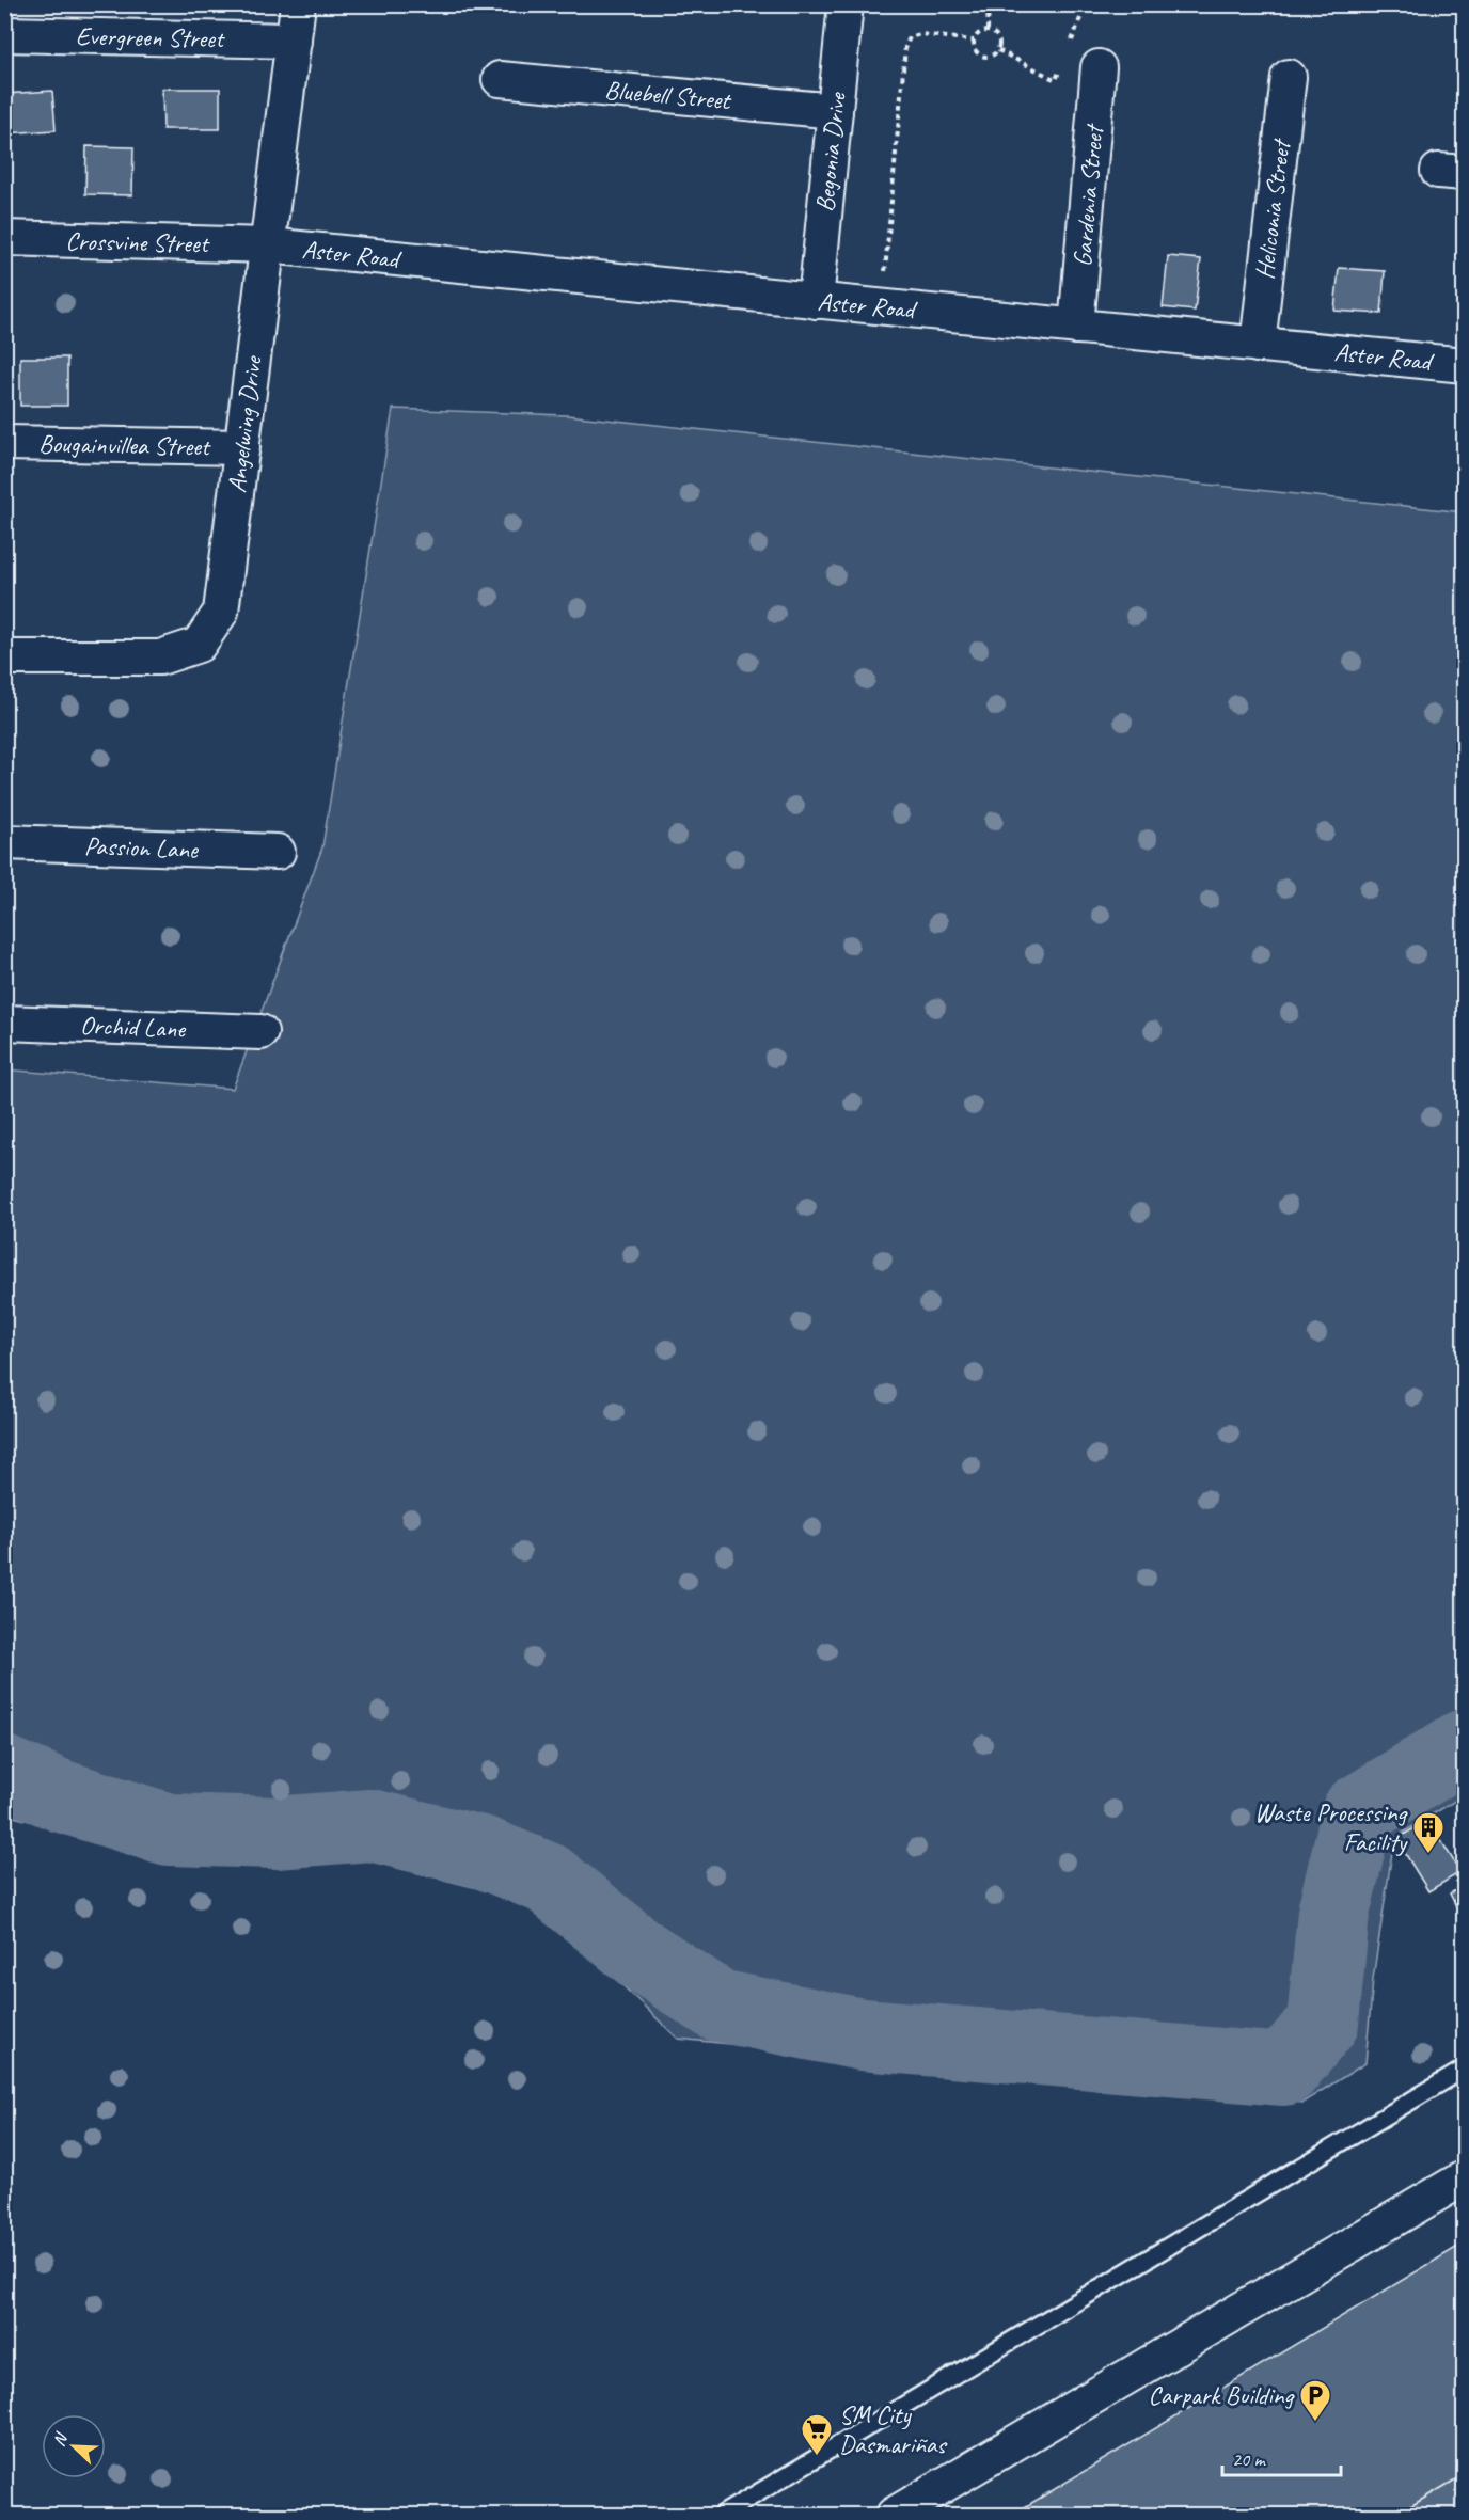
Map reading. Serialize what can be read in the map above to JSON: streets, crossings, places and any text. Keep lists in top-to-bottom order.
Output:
{
  "streets": {
    "street": [
      "Evergreen Street",
      "Bluebell Street",
      "Begonia Drive",
      "Gardenia Street",
      "Heliconia Street",
      "Crossvine Street",
      "Aster Road",
      "Angelwing Drive",
      "Bougainvillea Street",
      "Passion Lane",
      "Orchid Lane"
    ]
  },
  "crossings": [
    ["Evergreen Street", "Angelwing Drive"],
    ["Bluebell Street", "Begonia Drive"],
    ["Begonia Drive", "Aster Road"],
    ["Gardenia Street", "Aster Road"],
    ["Heliconia Street", "Aster Road"],
    ["Crossvine Street", "Aster Road"],
    ["Crossvine Street", "Angelwing Drive"],
    ["Aster Road", "Angelwing Drive"],
    ["Angelwing Drive", "Bougainvillea Street"]
  ],
  "places": {
    "building": ["Waste Processing Facility"],
    "parking": ["Carpark Building"],
    "supermarket": ["SM City Dasmariñas"]
  },
  "scale_bar": "20 m",
  "north": "top left"
}
